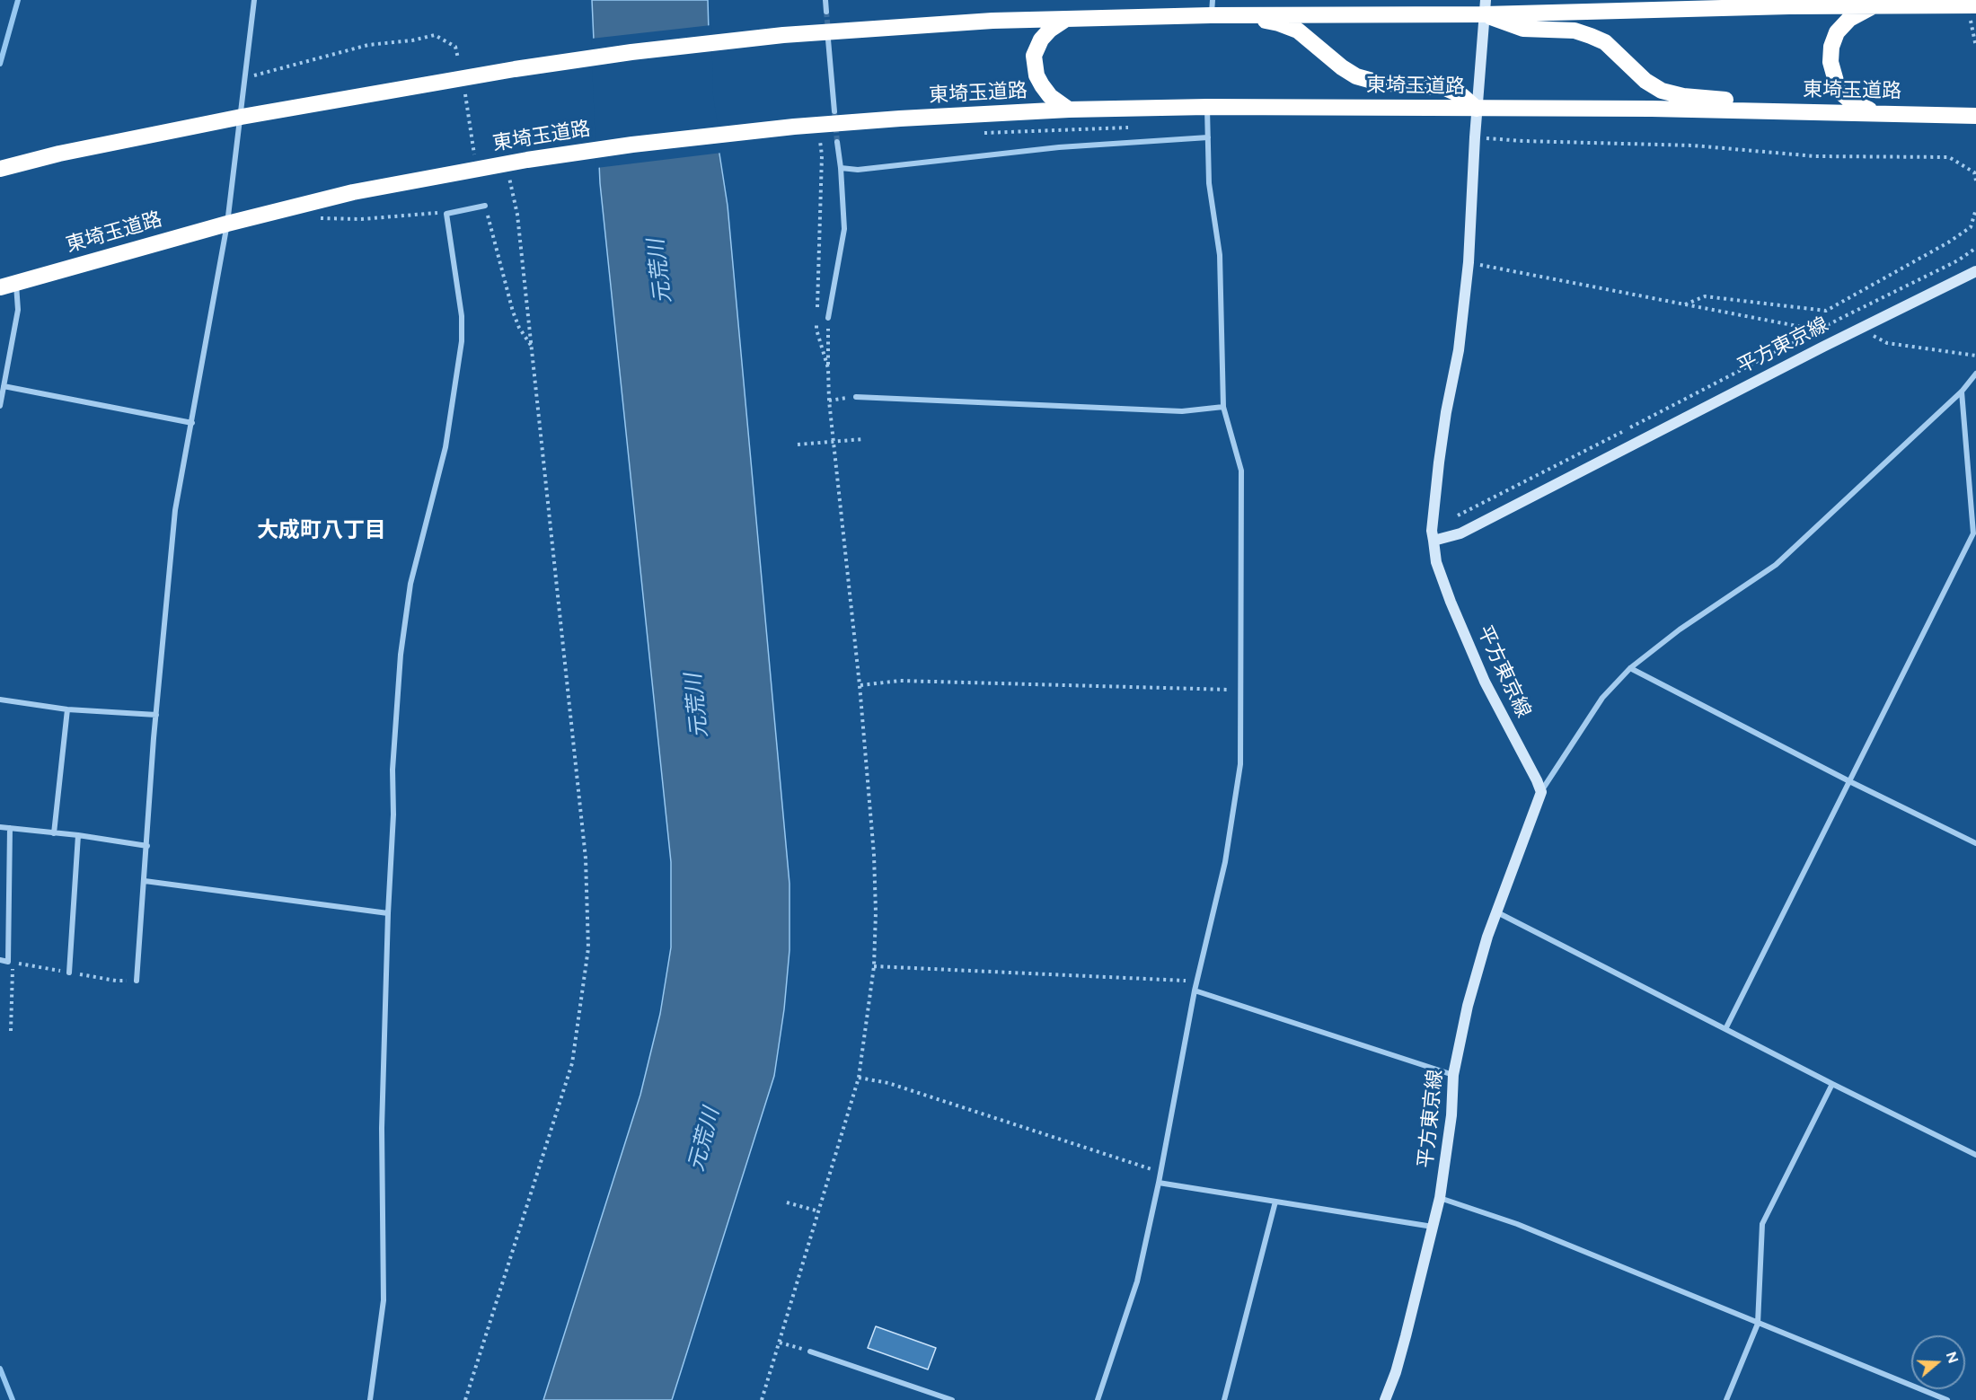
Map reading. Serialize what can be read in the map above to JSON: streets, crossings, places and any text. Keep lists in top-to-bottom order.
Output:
{
  "streets": {
    "highway": ["東埼玉道路"],
    "main road": ["平方東京線"]
  },
  "districts": ["大成町八丁目"],
  "water": ["元荒川"],
  "north": "right"
}
